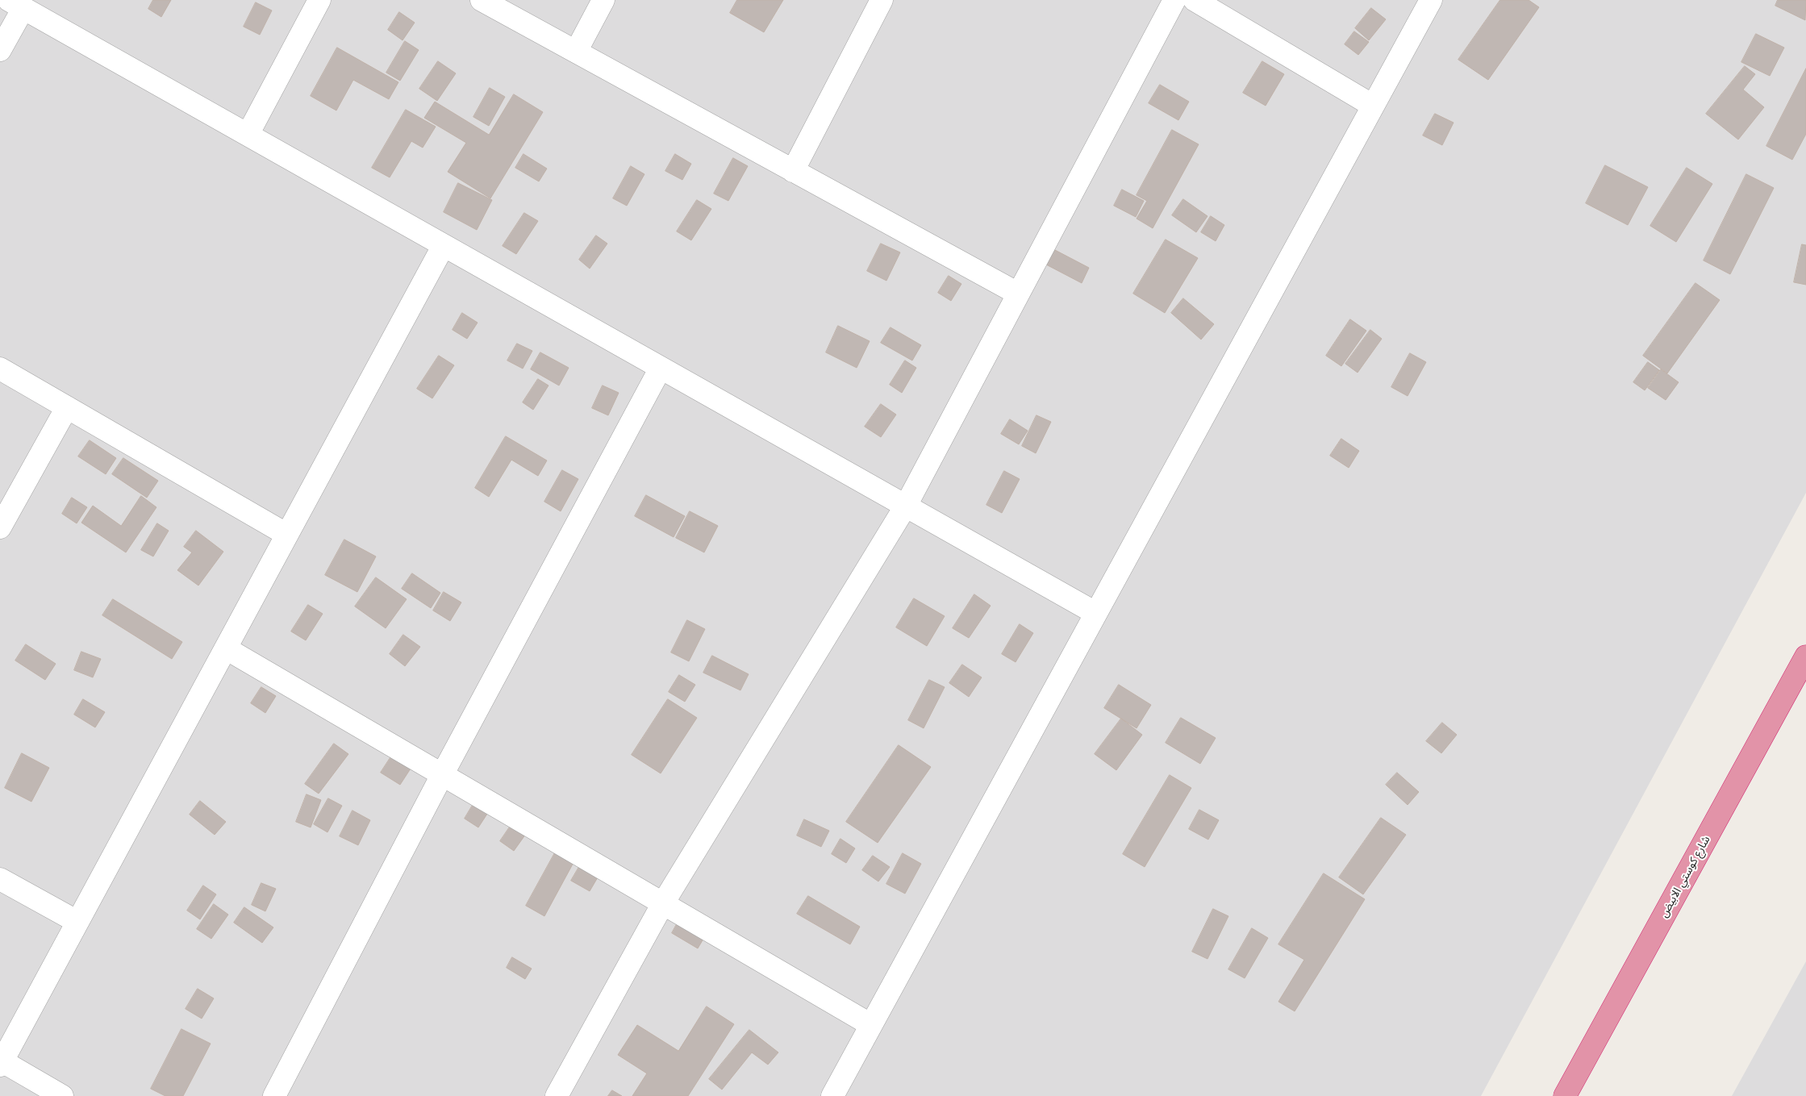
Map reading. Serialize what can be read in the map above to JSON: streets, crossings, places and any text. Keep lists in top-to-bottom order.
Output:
{
  "streets": {
    "highway": ["شارع كوستي الابيض"]
  }
}
